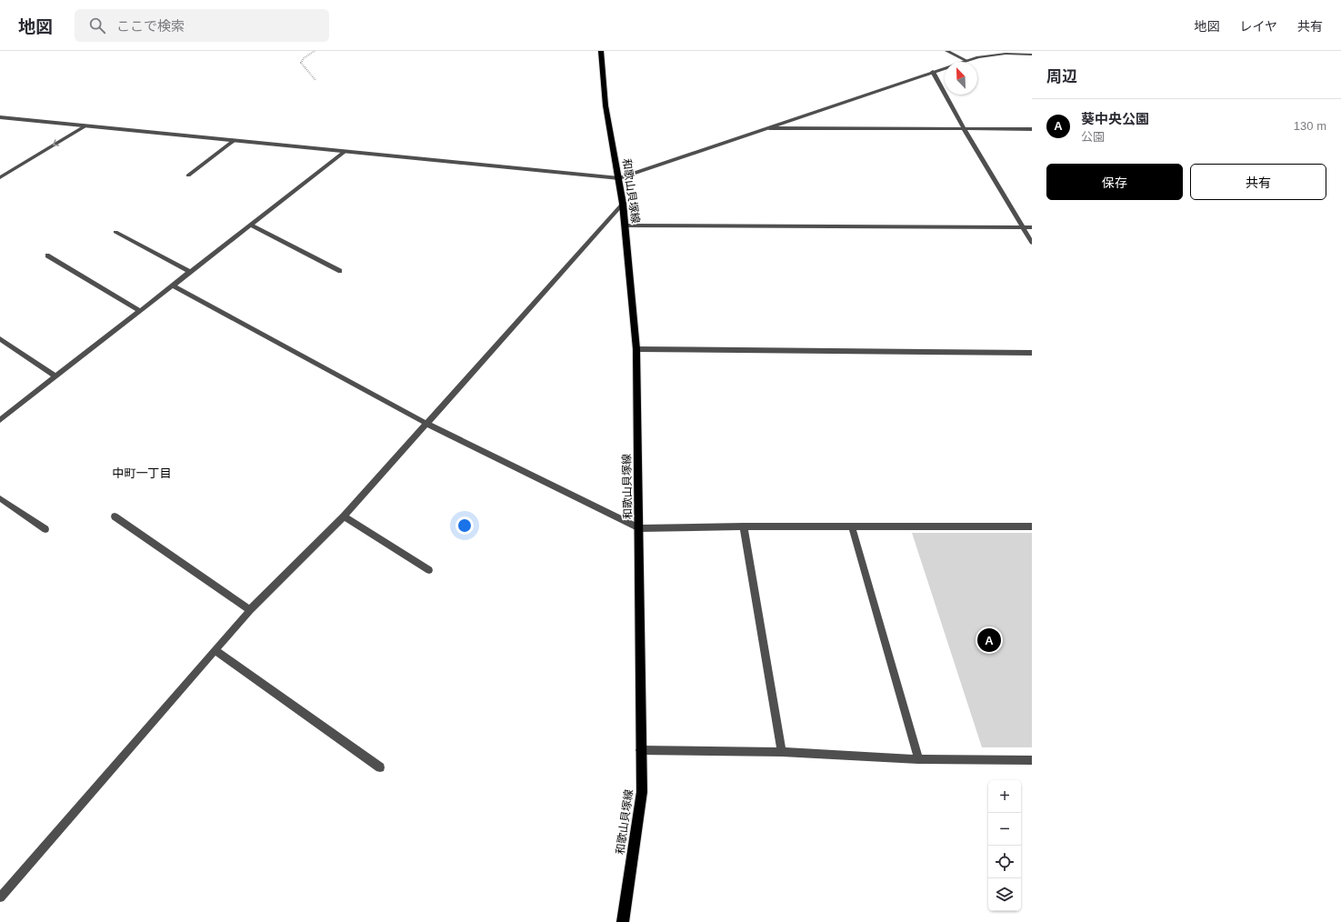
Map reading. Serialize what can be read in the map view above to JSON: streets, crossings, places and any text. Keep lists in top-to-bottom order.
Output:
{
  "streets": {
    "main road": ["和歌山貝塚線"]
  },
  "districts": ["中町一丁目"],
  "north": "top left",
  "page": {
    "header": "地図",
    "search": "ここで検索",
    "nav": ["地図", "レイヤ", "共有"],
    "heading": "周辺",
    "list": [
      {
        "mark": "A",
        "name": "葵中央公園",
        "note": "公園",
        "value": "130 m"
      }
    ],
    "buttons": ["保存", "共有"],
    "pins": "A",
    "map_buttons": ["+", "−"]
  }
}
